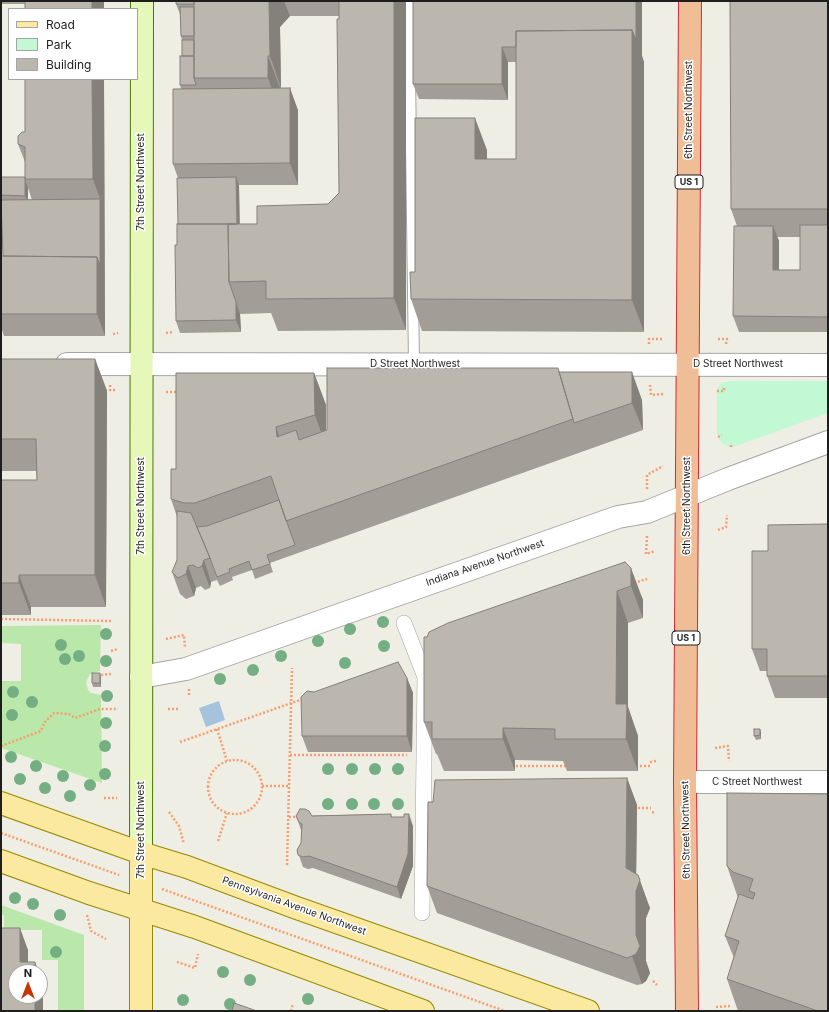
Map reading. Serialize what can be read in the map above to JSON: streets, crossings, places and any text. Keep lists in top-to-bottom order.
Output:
{
  "streets": {
    "highway": ["6th Street Northwest", "US 1"],
    "main road": ["7th Street Northwest", "Pennsylvania Avenue Northwest"],
    "street": ["D Street Northwest", "Indiana Avenue Northwest", "C Street Northwest"]
  },
  "crossings": [
    ["6th Street Northwest", "D Street Northwest"],
    ["6th Street Northwest", "Indiana Avenue Northwest"],
    ["6th Street Northwest", "C Street Northwest"],
    ["7th Street Northwest", "D Street Northwest"],
    ["7th Street Northwest", "Indiana Avenue Northwest"],
    ["7th Street Northwest", "Pennsylvania Avenue Northwest"]
  ],
  "legend": ["Road", "Park", "Building"],
  "north": "top"
}
